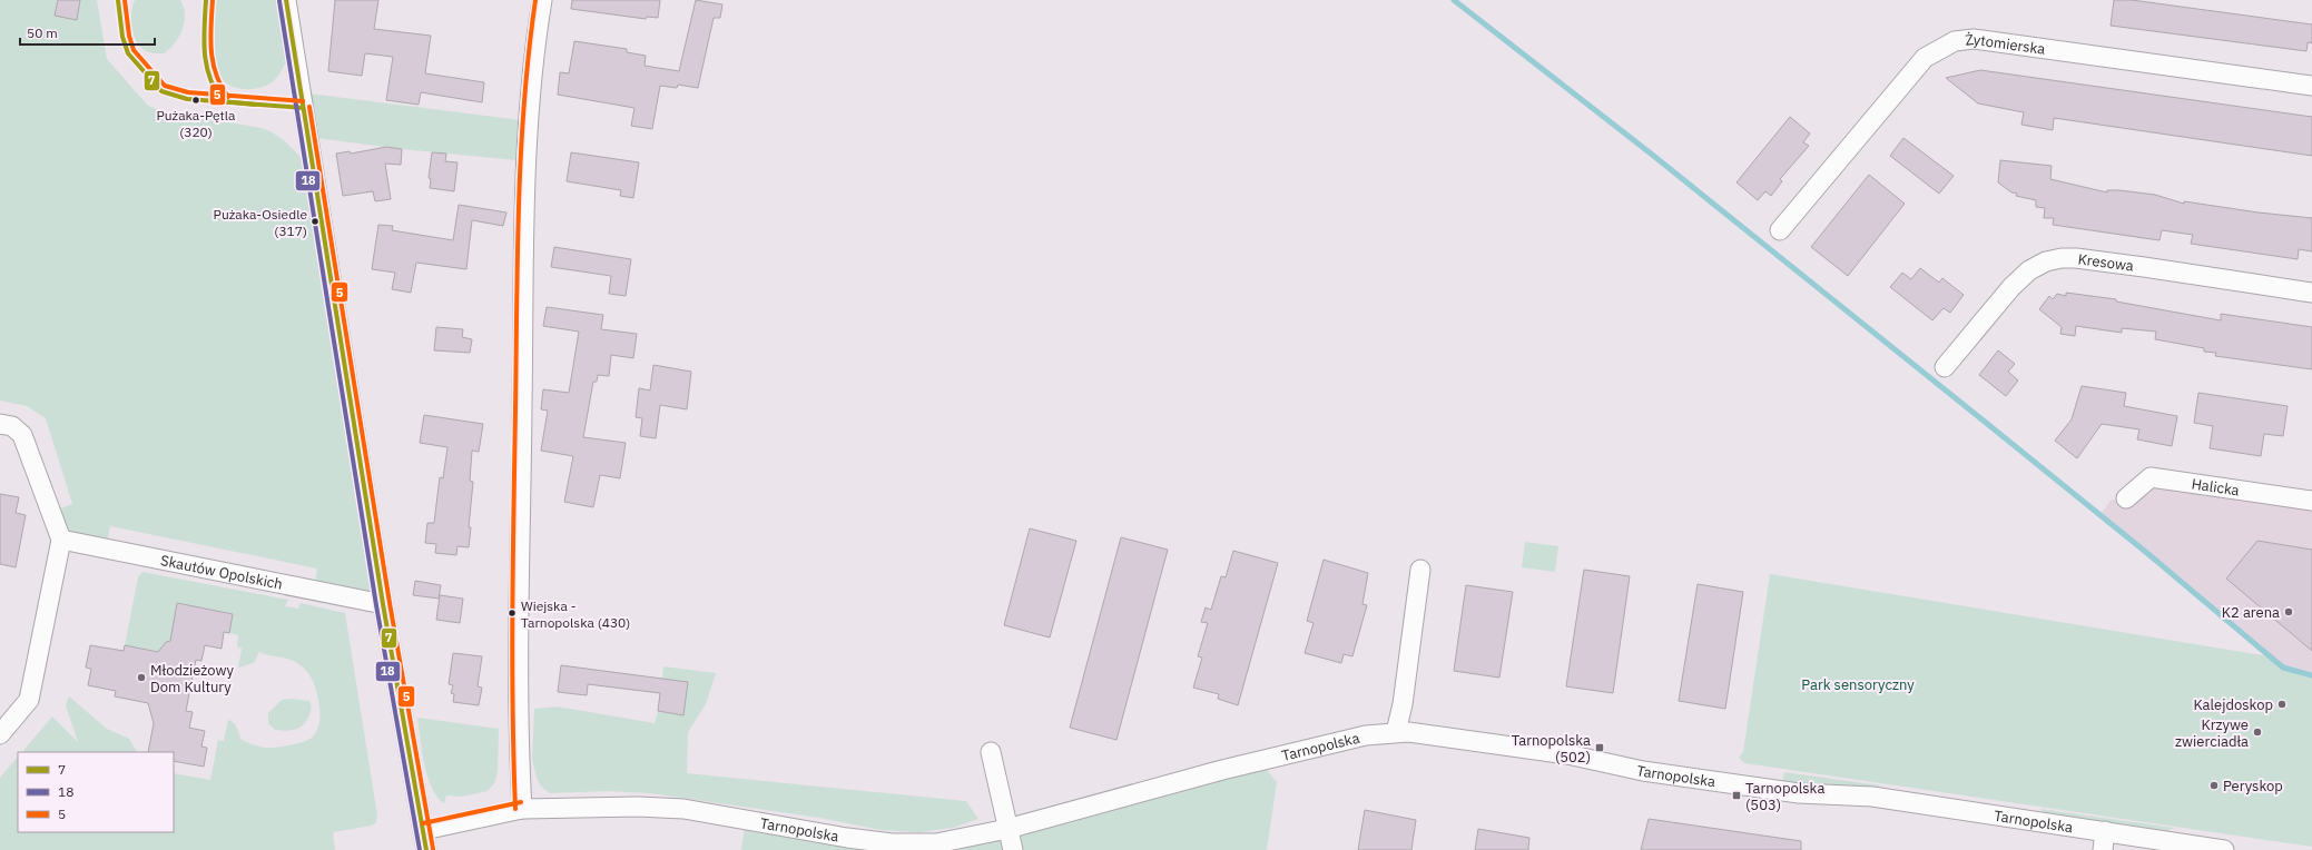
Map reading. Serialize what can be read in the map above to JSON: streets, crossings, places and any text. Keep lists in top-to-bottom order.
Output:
{
  "streets": {
    "street": [
      "Żytomierska",
      "Kresowa",
      "Halicka",
      "Skautów Opolskich",
      "Tarnopolska"
    ]
  },
  "parks": ["Park sensoryczny"],
  "places": {
    "other": [
      "Pużaka-Pętla (320)",
      "Pużaka-Osiedle (317)",
      "K2 arena",
      "Wiejska - Tarnopolska (430)",
      "Młodzieżowy Dom Kultury",
      "Kalejdoskop",
      "Krzywe zwierciadła",
      "Peryskop"
    ],
    "transit": ["Tarnopolska (502)", "Tarnopolska (503)"]
  },
  "lines": ["transit line 7", "transit line 5", "transit line 18"],
  "legend": ["7", "18", "5"],
  "scale_bar": "50 m"
}
